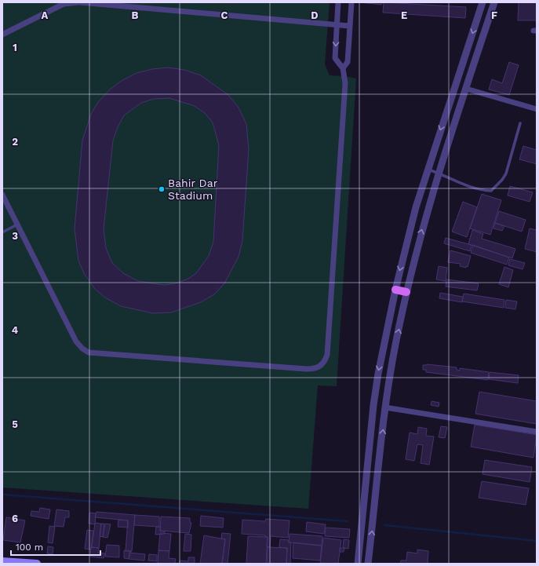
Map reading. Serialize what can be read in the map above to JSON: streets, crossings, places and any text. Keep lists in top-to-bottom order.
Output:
{
  "places": ["Bahir Dar Stadium"],
  "scale_bar": "100 m",
  "grid": {
    "columns": [
      "A",
      "B",
      "C",
      "D",
      "E",
      "F"
    ],
    "rows": [
      "1",
      "2",
      "3",
      "4",
      "5",
      "6"
    ]
  }
}
